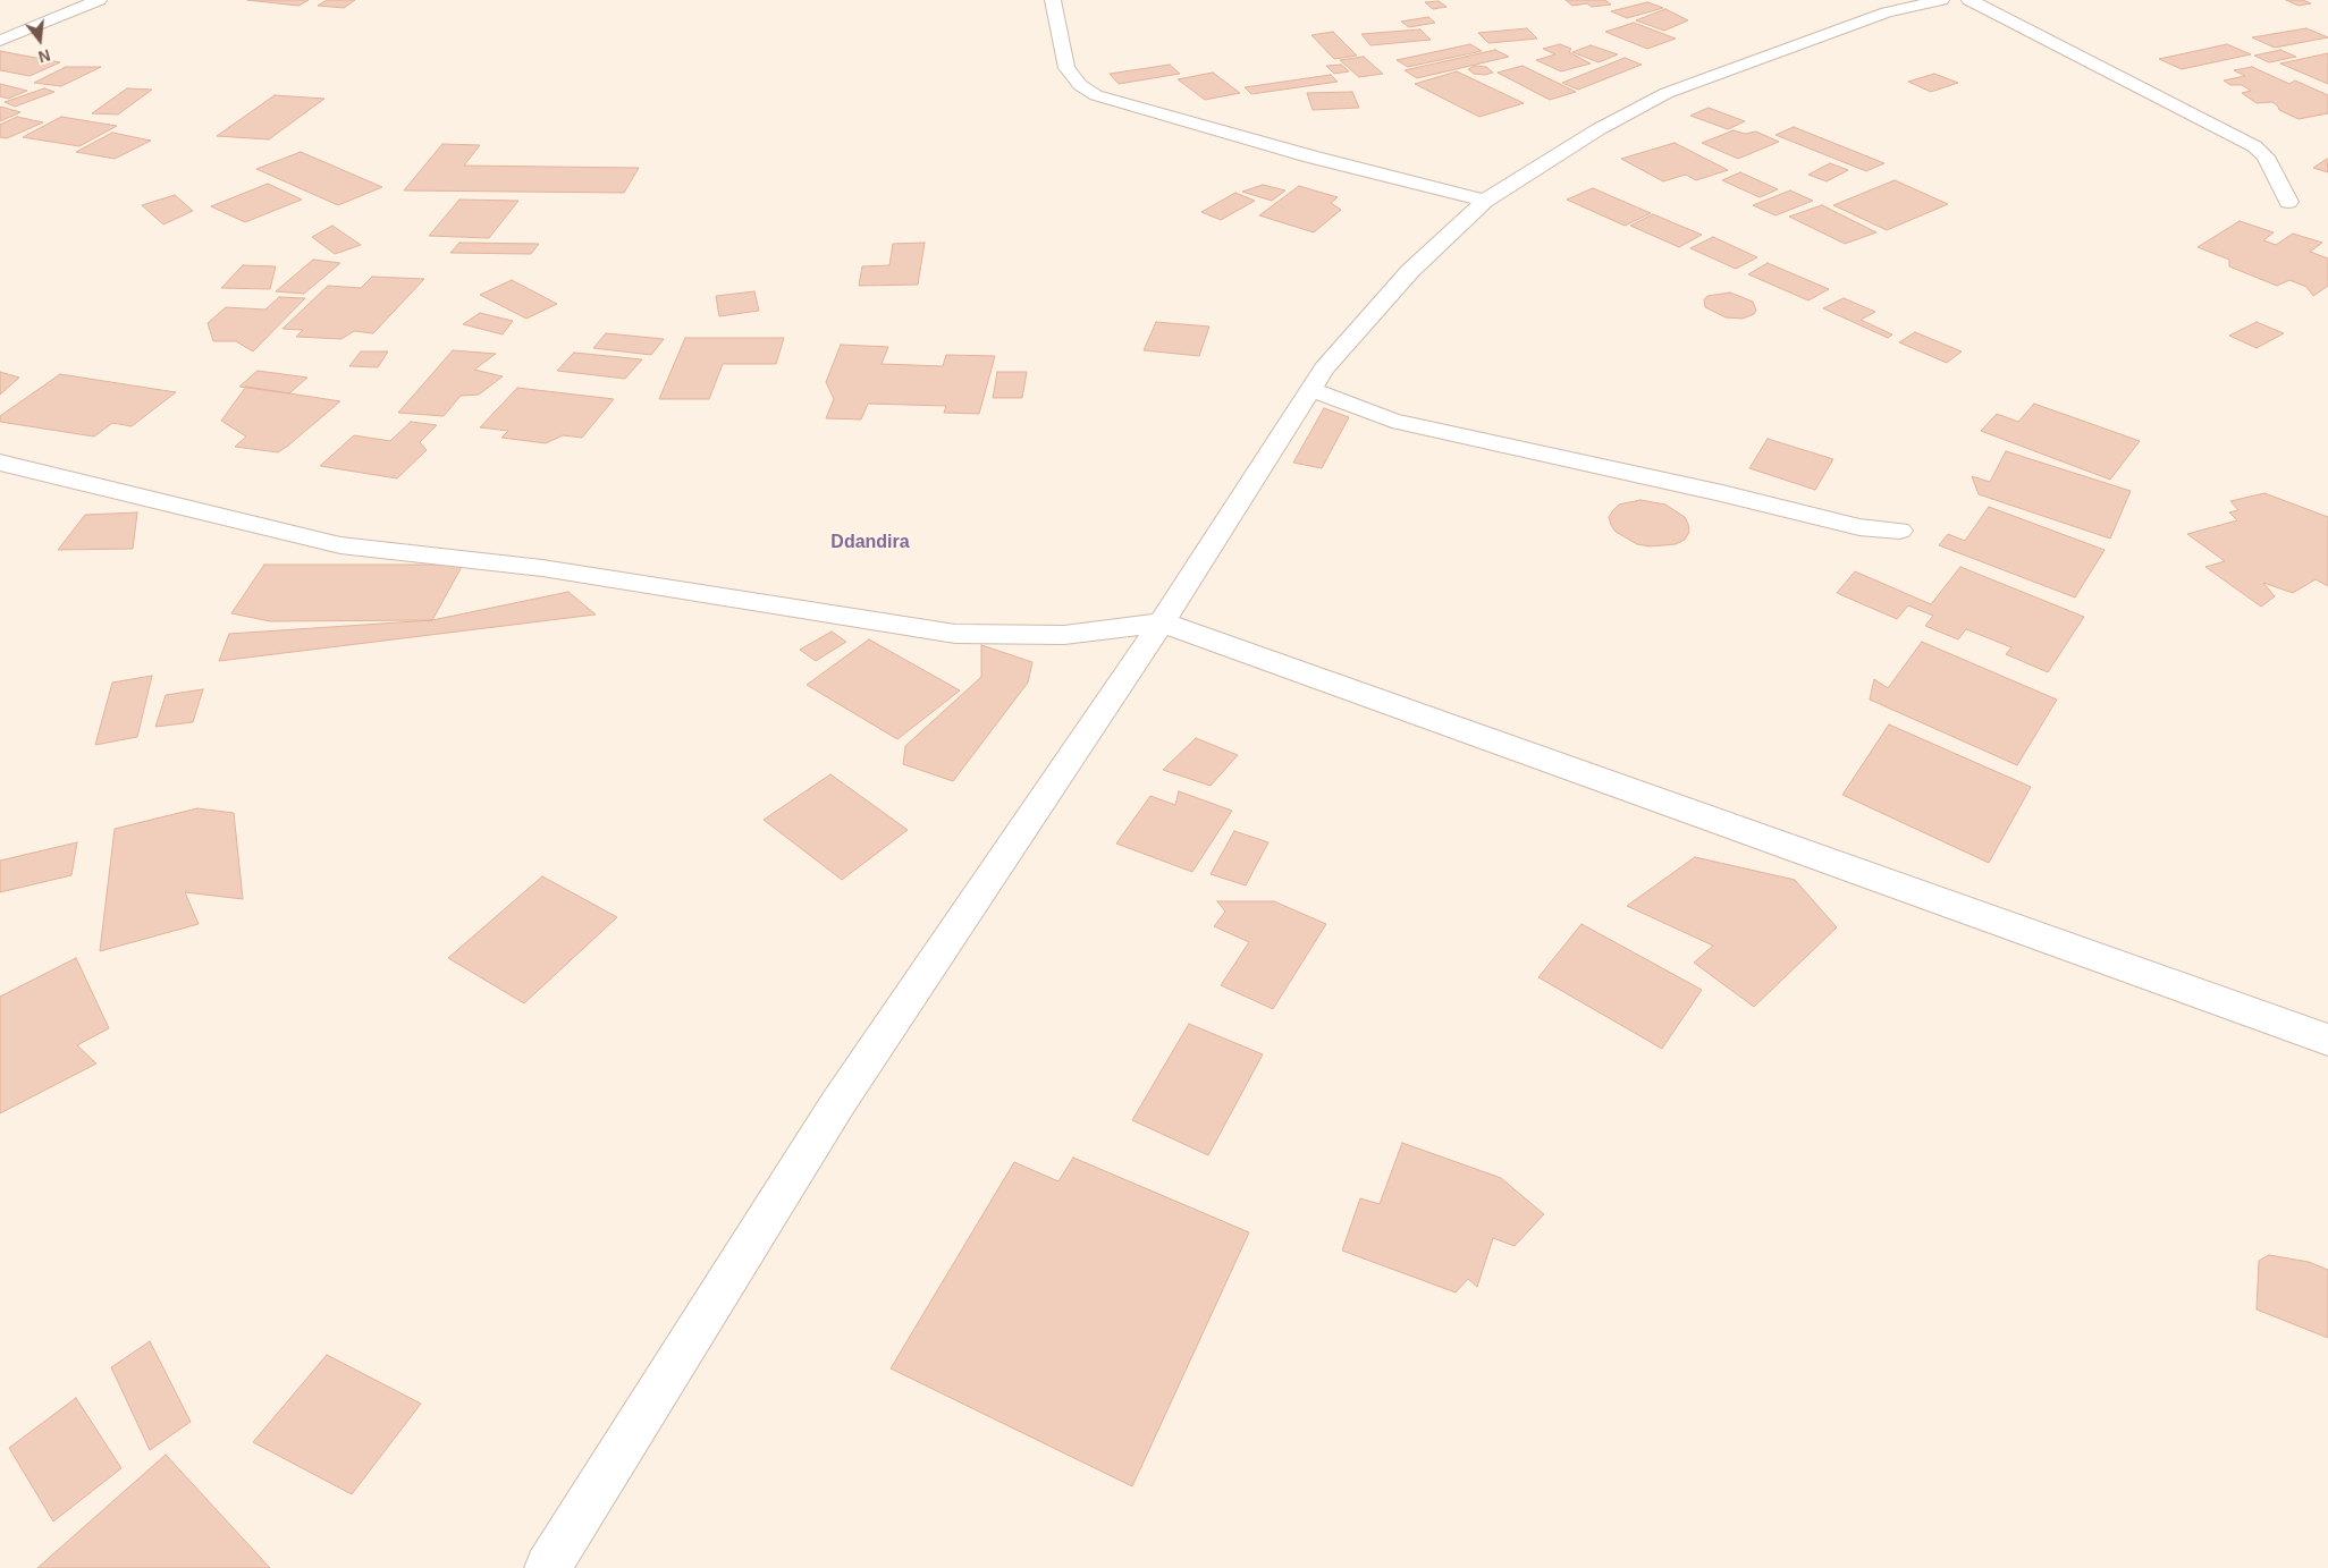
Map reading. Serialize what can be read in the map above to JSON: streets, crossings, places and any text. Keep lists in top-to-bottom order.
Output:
{
  "districts": ["Ddandira"],
  "north": "bottom"
}
